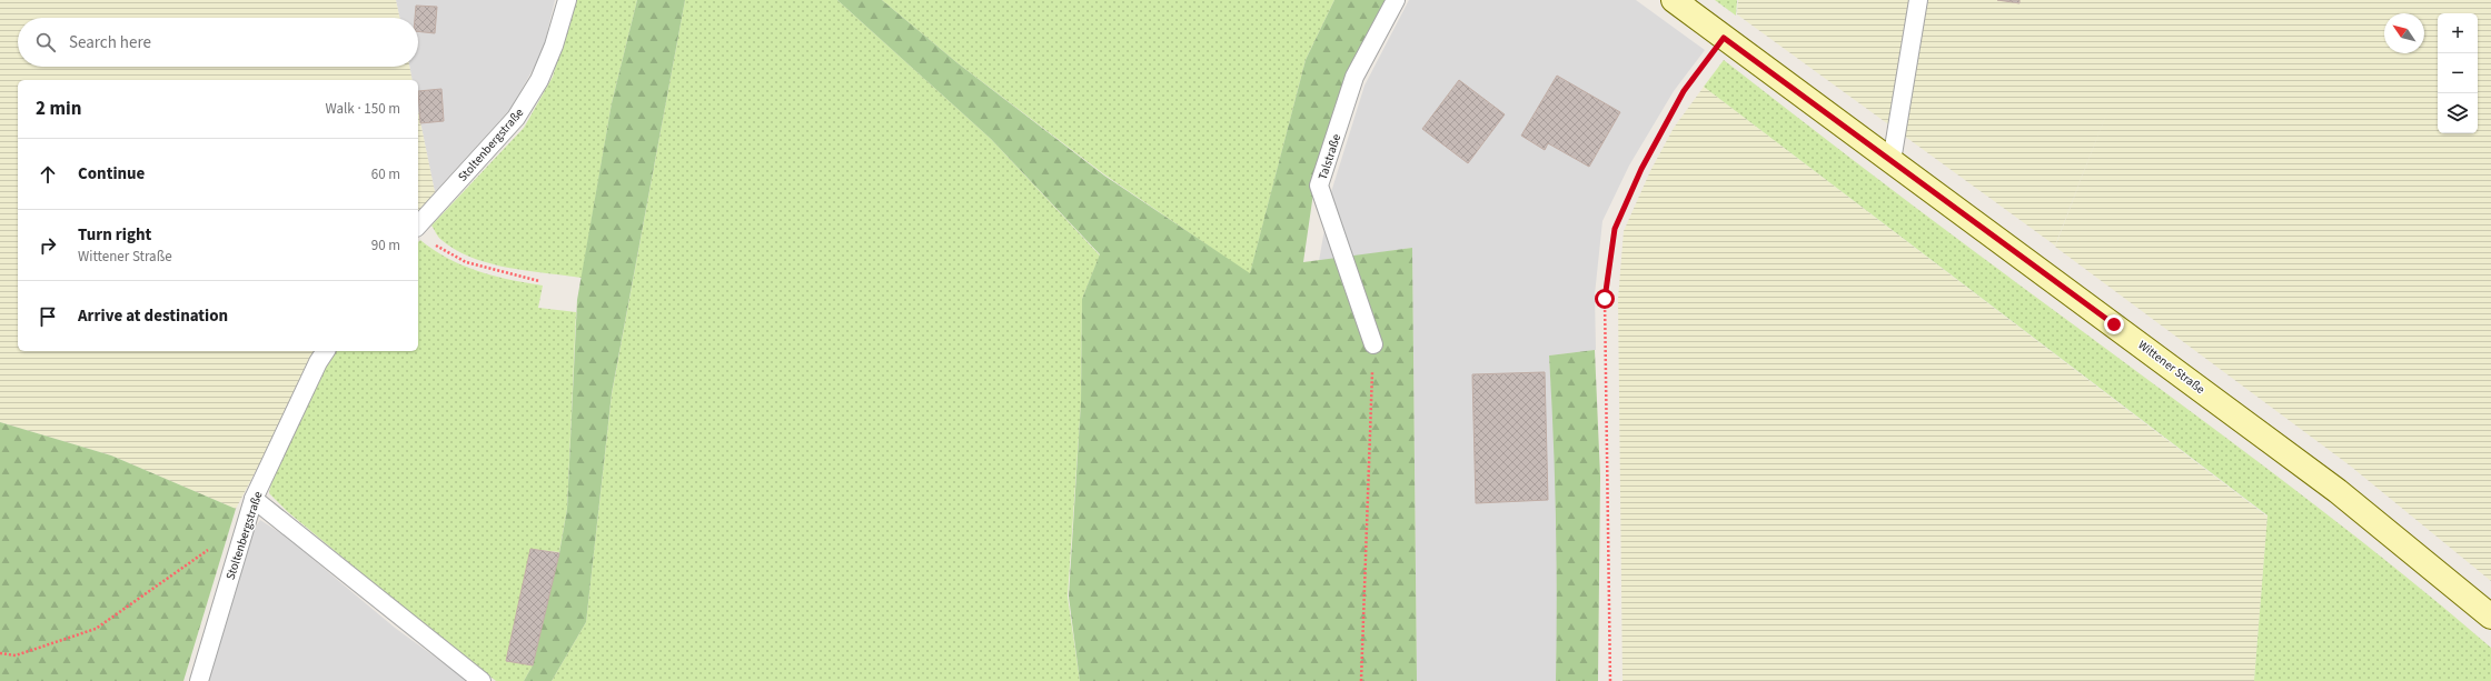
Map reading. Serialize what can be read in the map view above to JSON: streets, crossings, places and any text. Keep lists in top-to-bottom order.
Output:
{
  "streets": {
    "main road": ["Wittener Straße"],
    "lane": ["Stoltenbergstraße", "Talstraße"]
  },
  "north": "top left",
  "page": {
    "map_buttons": ["+", "−"],
    "search": "Search here",
    "heading": ["2 min", "Walk · 150 m"],
    "list": [
      ["Continue", "60 m"],
      ["Turn right", "Wittener Straße", "90 m"],
      "Arrive at destination"
    ]
  }
}
